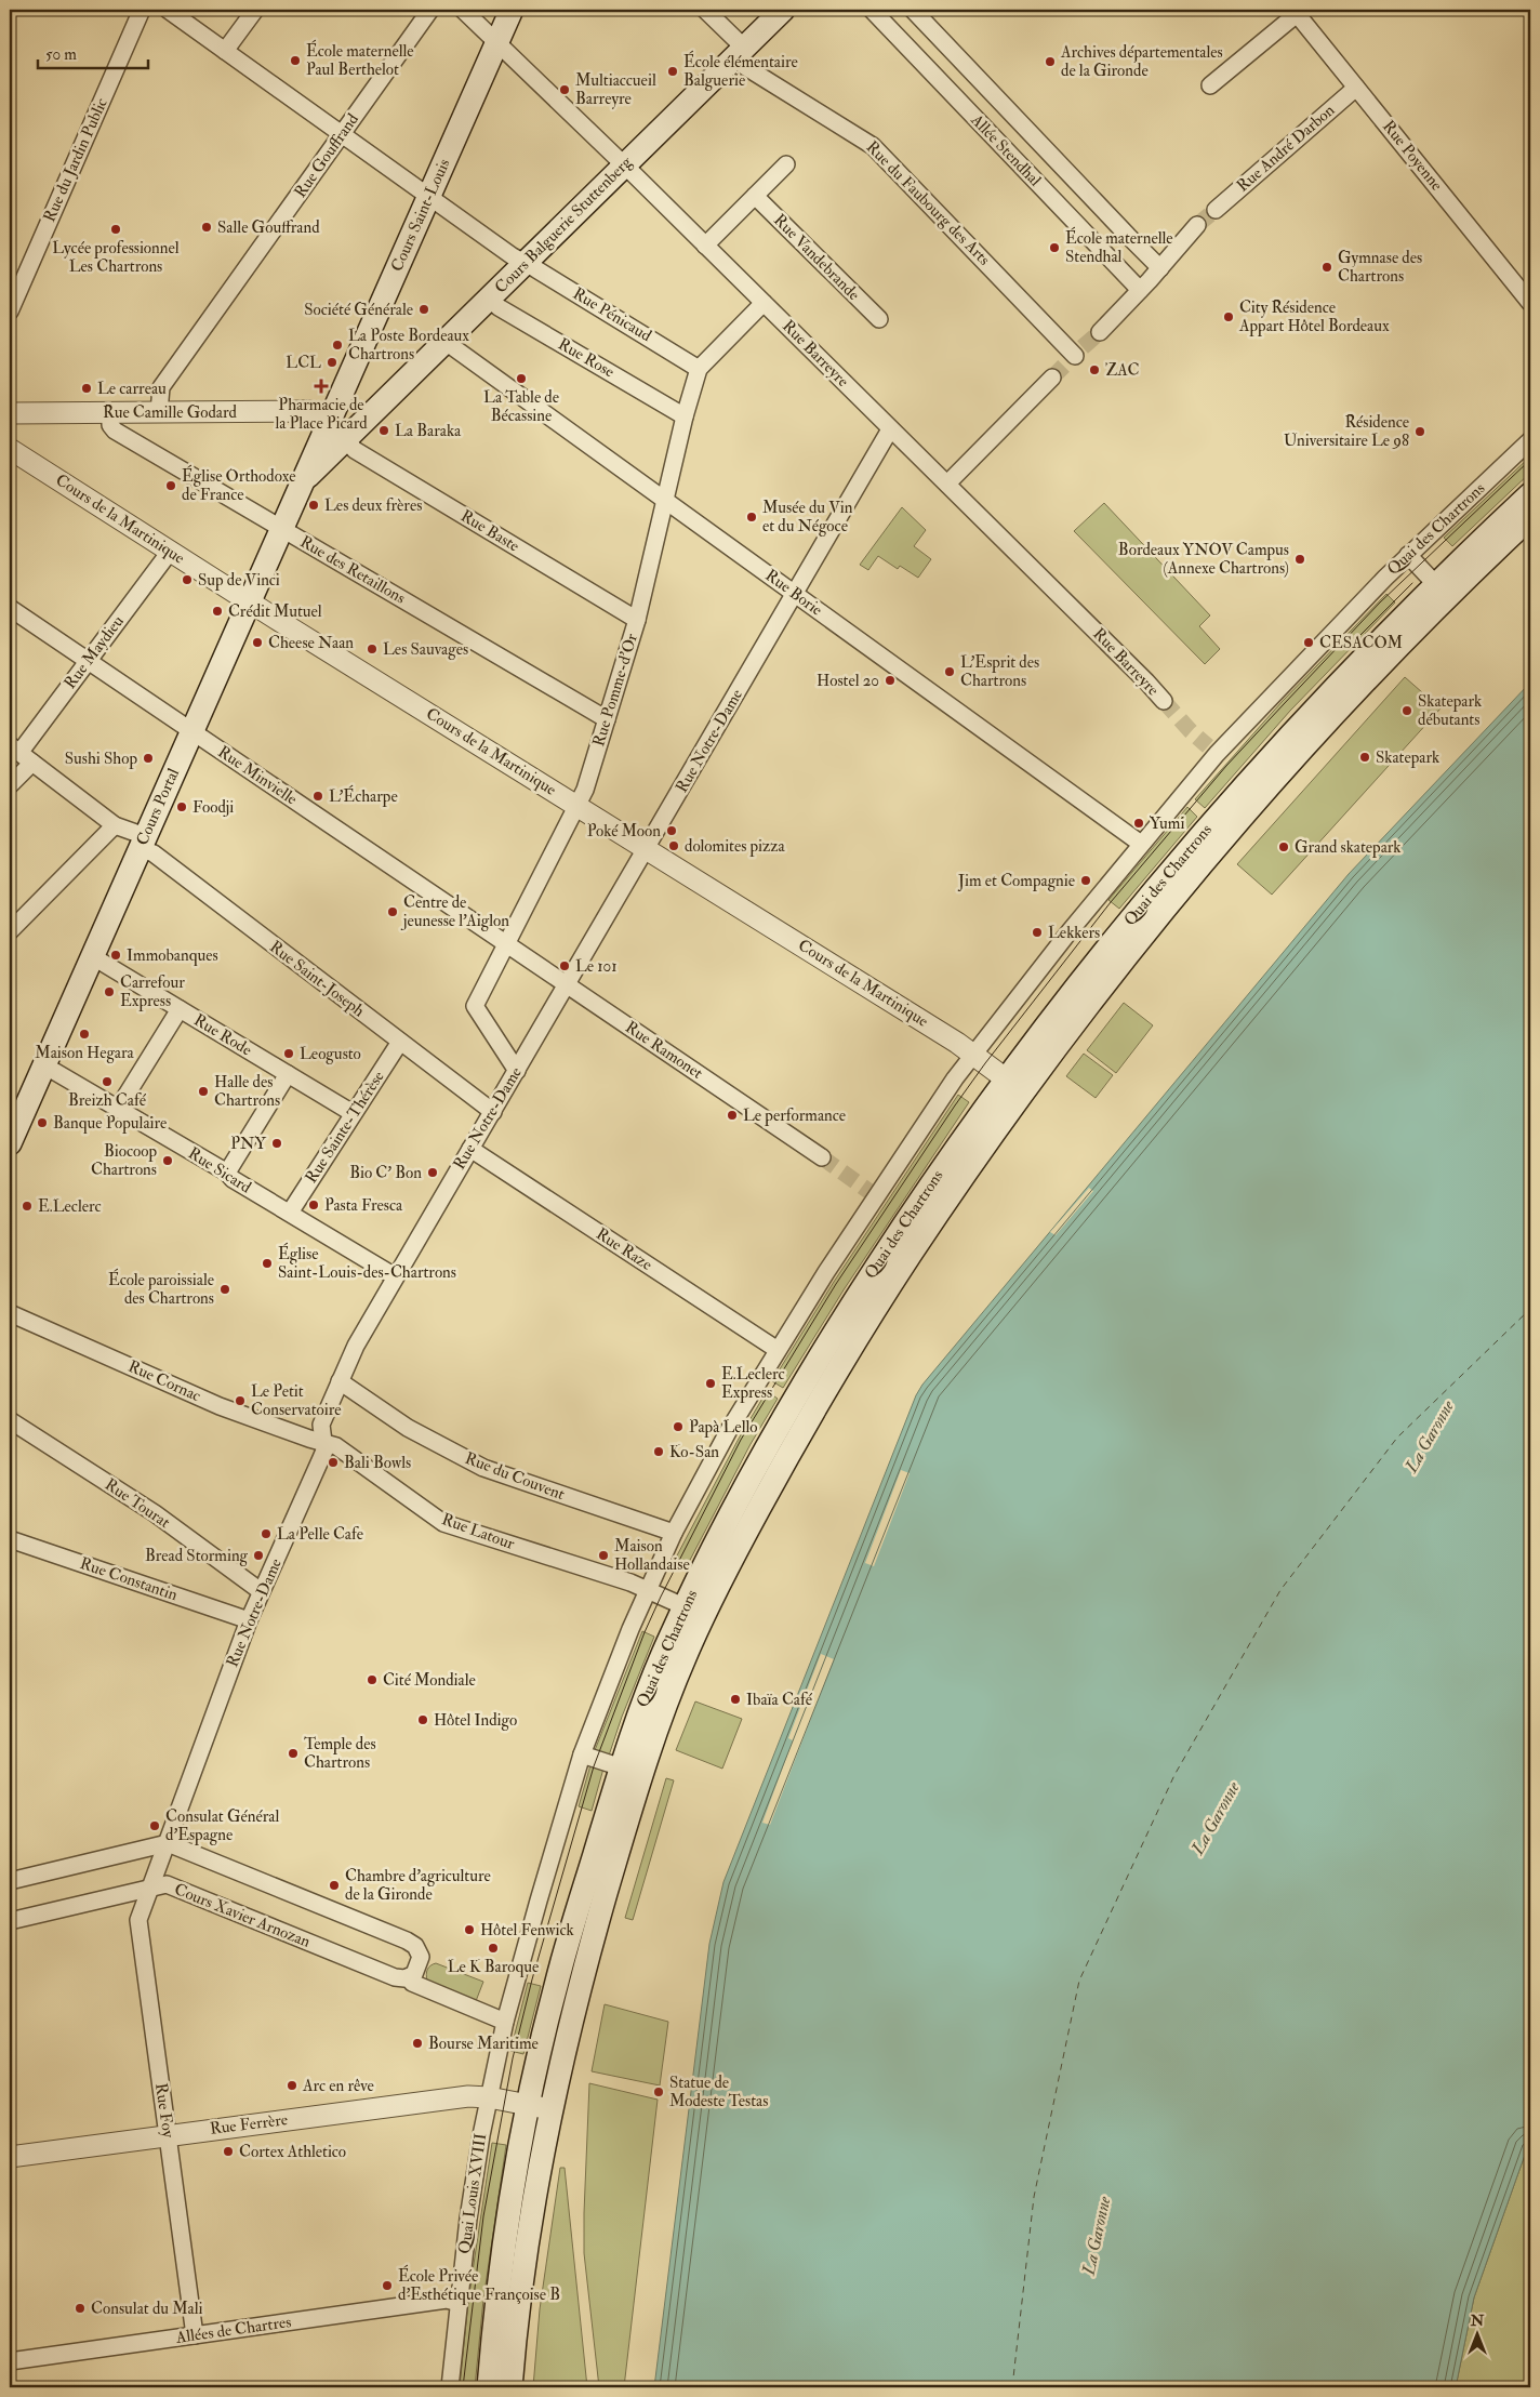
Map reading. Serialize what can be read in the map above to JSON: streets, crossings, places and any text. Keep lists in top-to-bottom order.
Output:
{
  "streets": {
    "main road": [
      "Cours Saint-Louis",
      "Cours Balguerie Stuttenberg",
      "Quai des Chartrons",
      "Cours Portal"
    ],
    "street": [
      "Rue André Darbon",
      "Allée Stendhal",
      "Rue Gouffrand",
      "Rue Poyenne",
      "Rue du Jardin Public",
      "Rue du Faubourg des Arts",
      "Rue Vandebrande",
      "Rue Pénicaud",
      "Rue Barreyre",
      "Rue Rose",
      "Rue Camille Godard",
      "Cours de la Martinique",
      "Rue Baste",
      "Rue des Retaillons",
      "Rue Borie",
      "Rue Maydieu",
      "Rue Pomme-d'Or",
      "Rue Notre-Dame",
      "Rue Minvielle",
      "Rue Saint-Joseph",
      "Rue Rode",
      "Rue Ramonet",
      "Rue Sainte-Thérèse",
      "Rue Sicard",
      "Rue Raze",
      "Rue Cornac",
      "Rue du Couvent",
      "Rue Tourat",
      "Rue Latour",
      "Rue Constantin",
      "Cours Xavier Arnozan",
      "Rue Foy",
      "Rue Ferrère",
      "Quai Louis XVIII",
      "Allées de Chartres"
    ]
  },
  "crossings": [
    ["Rue André Darbon", "Rue Poyenne"],
    ["Rue Gouffrand", "Rue Pénicaud"],
    ["Rue Gouffrand", "Rue Camille Godard"],
    ["Rue du Faubourg des Arts", "Cours Balguerie Stuttenberg"],
    ["Cours Saint-Louis", "Rue Pénicaud"],
    ["Cours Saint-Louis", "Rue Barreyre"],
    ["Cours Saint-Louis", "Rue Camille Godard"],
    ["Cours Saint-Louis", "Cours Portal"],
    ["Cours Balguerie Stuttenberg", "Rue Pénicaud"],
    ["Cours Balguerie Stuttenberg", "Rue Barreyre"],
    ["Cours Balguerie Stuttenberg", "Rue Rose"],
    ["Cours Balguerie Stuttenberg", "Rue Baste"],
    ["Cours Balguerie Stuttenberg", "Rue Borie"],
    ["Cours Balguerie Stuttenberg", "Cours Portal"],
    ["Rue Pénicaud", "Rue Pomme-d'Or"],
    ["Rue Barreyre", "Rue Pomme-d'Or"],
    ["Rue Barreyre", "Rue Notre-Dame"],
    ["Rue Rose", "Rue Pomme-d'Or"],
    ["Rue Camille Godard", "Rue des Retaillons"],
    ["Rue Camille Godard", "Cours Portal"],
    ["Cours de la Martinique", "Quai des Chartrons"],
    ["Cours de la Martinique", "Rue Maydieu"],
    ["Cours de la Martinique", "Rue Pomme-d'Or"],
    ["Cours de la Martinique", "Rue Notre-Dame"],
    ["Cours de la Martinique", "Cours Portal"],
    ["Quai des Chartrons", "Rue Borie"],
    ["Quai des Chartrons", "Rue Raze"],
    ["Quai des Chartrons", "Rue du Couvent"],
    ["Quai des Chartrons", "Rue Latour"],
    ["Quai des Chartrons", "Cours Xavier Arnozan"],
    ["Quai des Chartrons", "Rue Ferrère"],
    ["Quai des Chartrons", "Quai Louis XVIII"],
    ["Rue Baste", "Rue Pomme-d'Or"],
    ["Rue Baste", "Cours Portal"],
    ["Rue des Retaillons", "Rue Pomme-d'Or"],
    ["Rue des Retaillons", "Cours Portal"],
    ["Rue Borie", "Rue Pomme-d'Or"],
    ["Rue Borie", "Rue Notre-Dame"],
    ["Rue Maydieu", "Rue Minvielle"],
    ["Rue Maydieu", "Rue Saint-Joseph"],
    ["Rue Pomme-d'Or", "Rue Notre-Dame"],
    ["Rue Pomme-d'Or", "Rue Minvielle"],
    ["Rue Pomme-d'Or", "Rue Ramonet"],
    ["Rue Notre-Dame", "Rue Saint-Joseph"],
    ["Rue Notre-Dame", "Rue Ramonet"],
    ["Rue Notre-Dame", "Rue Sicard"],
    ["Rue Notre-Dame", "Rue Raze"],
    ["Rue Notre-Dame", "Rue Cornac"],
    ["Rue Notre-Dame", "Rue du Couvent"],
    ["Rue Notre-Dame", "Rue Tourat"],
    ["Rue Notre-Dame", "Rue Latour"],
    ["Rue Notre-Dame", "Rue Constantin"],
    ["Rue Notre-Dame", "Cours Xavier Arnozan"],
    ["Rue Notre-Dame", "Rue Foy"],
    ["Rue Minvielle", "Cours Portal"],
    ["Rue Minvielle", "Rue Ramonet"],
    ["Cours Portal", "Rue Saint-Joseph"],
    ["Cours Portal", "Rue Rode"],
    ["Cours Portal", "Rue Sicard"],
    ["Rue Saint-Joseph", "Rue Sainte-Thérèse"],
    ["Rue Rode", "Rue Sainte-Thérèse"],
    ["Rue Sainte-Thérèse", "Rue Sicard"],
    ["Rue Cornac", "Rue Latour"],
    ["Cours Xavier Arnozan", "Rue Foy"],
    ["Cours Xavier Arnozan", "Quai Louis XVIII"],
    ["Rue Foy", "Rue Ferrère"],
    ["Rue Foy", "Allées de Chartres"],
    ["Rue Ferrère", "Quai Louis XVIII"],
    ["Quai Louis XVIII", "Allées de Chartres"]
  ],
  "water": ["La Garonne"],
  "places": {
    "other": [
      "École maternelle Paul Berthelot",
      "Archives départementales de la Gironde",
      "École élémentaire Balguerie",
      "Multiaccueil Barreyre",
      "Salle Gouffrand",
      "Lycée professionnel Les Chartrons",
      "École maternelle Stendhal",
      "Gymnase des Chartrons",
      "Société Générale",
      "City Résidence Appart Hôtel Bordeaux",
      "La Poste Bordeaux Chartrons",
      "LCL",
      "ZAC",
      "La Table de Bécassine",
      "Le carreau",
      "La Baraka",
      "Résidence Universitaire Le 98",
      "Église Orthodoxe de France",
      "Les deux frères",
      "Musée du Vin et du Négoce",
      "Bordeaux YNOV Campus (Annexe Chartrons)",
      "Sup de Vinci",
      "Crédit Mutuel",
      "Cheese Naan",
      "CESACOM",
      "Les Sauvages",
      "L'Esprit des Chartrons",
      "Hostel 20",
      "Skatepark débutants",
      "Skatepark",
      "Sushi Shop",
      "L'Écharpe",
      "Foodji",
      "Yumi",
      "Poké Moon",
      "dolomites pizza",
      "Grand skatepark",
      "Jim et Compagnie",
      "Centre de jeunesse l'Aiglon",
      "Lekkers",
      "Immobanques",
      "Le 101",
      "Carrefour Express",
      "Maison Hegara",
      "Leogusto",
      "Breizh Café",
      "Halle des Chartrons",
      "Le performance",
      "Banque Populaire",
      "PNY",
      "Biocoop Chartrons",
      "Bio C' Bon",
      "Pasta Fresca",
      "E.Leclerc",
      "Église Saint-Louis-des-Chartrons",
      "École paroissiale des Chartrons",
      "E.Leclerc Express",
      "Le Petit Conservatoire",
      "Papà Lello",
      "Ko-San",
      "Bali Bowls",
      "La Pelle Cafe",
      "Bread Storming",
      "Maison Hollandaise",
      "Cité Mondiale",
      "Ibaïa Café",
      "Hôtel Indigo",
      "Temple des Chartrons",
      "Consulat Général d'Espagne",
      "Chambre d'agriculture de la Gironde",
      "Hôtel Fenwick",
      "Le K Baroque",
      "Bourse Maritime",
      "Arc en rêve",
      "Statue de Modeste Testas",
      "Cortex Athletico",
      "École Privée d'Esthétique Françoise B",
      "Consulat du Mali"
    ],
    "health": ["Pharmacie de la Place Picard"]
  },
  "scale_bar": "50 m",
  "north": "top"
}
